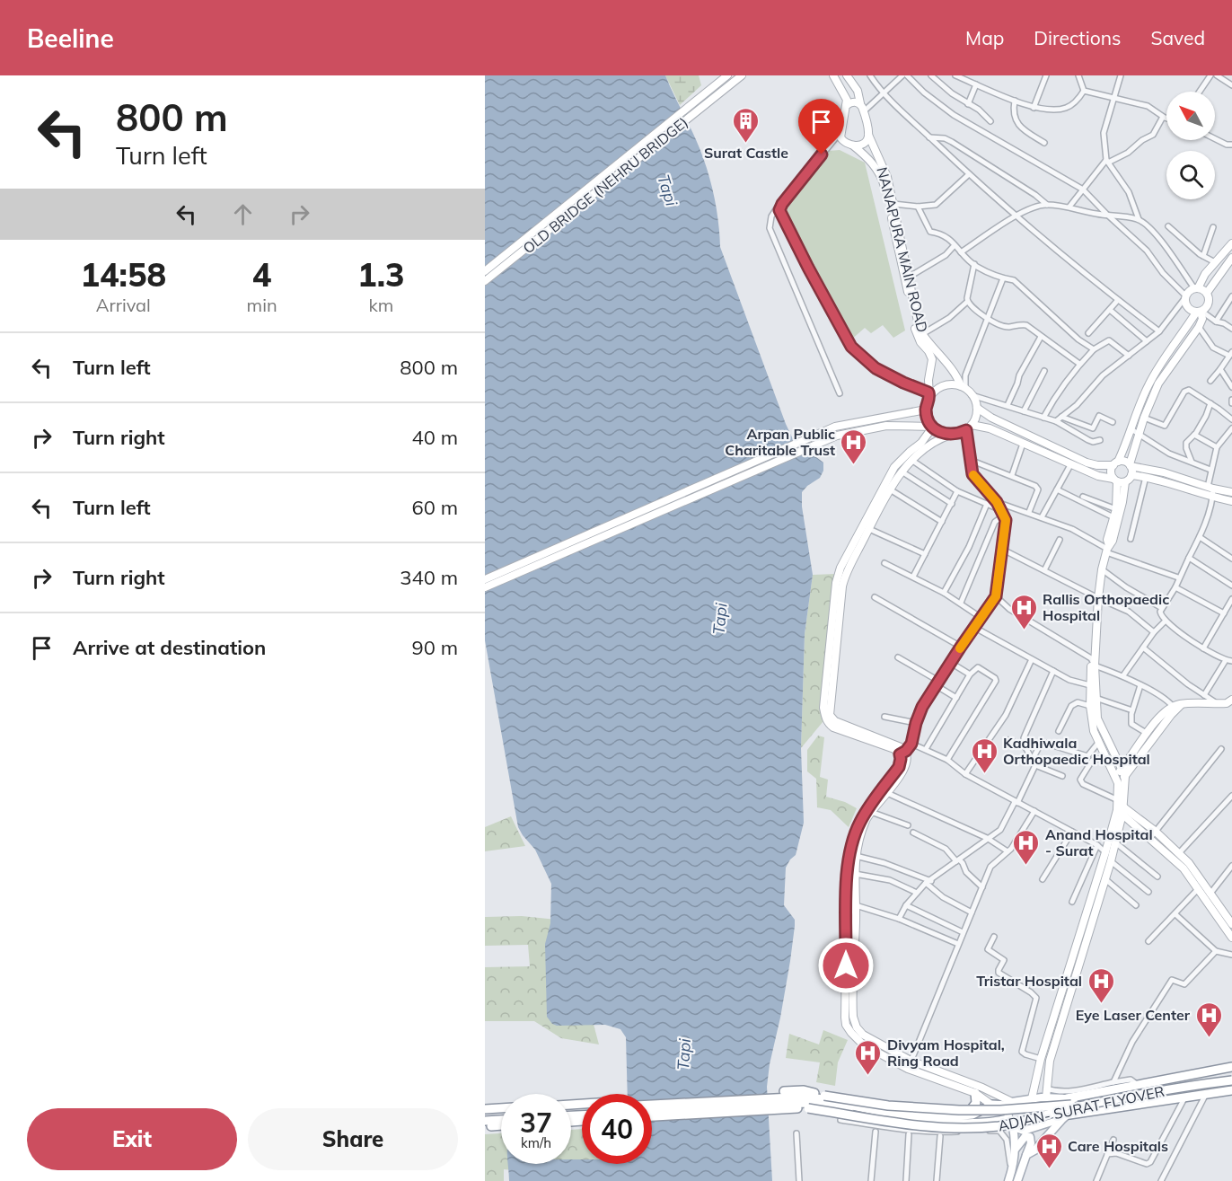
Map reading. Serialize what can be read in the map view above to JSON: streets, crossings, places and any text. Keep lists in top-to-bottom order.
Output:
{
  "streets": {
    "highway": ["ADJAN- SURAT FLYOVER"],
    "main road": ["OLD BRIDGE (NEHRU BRIDGE)", "NANAPURA MAIN ROAD"]
  },
  "water": ["Tapi"],
  "places": {
    "building": ["Surat Castle"],
    "hospital": [
      "Arpan Public Charitable Trust",
      "Rallis Orthopaedic Hospital",
      "Kadhiwala Orthopaedic Hospital",
      "Anand Hospital - Surat",
      "Tristar Hospital",
      "Eye Laser Center",
      "Divyam Hospital, Ring Road",
      "Care Hospitals"
    ]
  },
  "north": "top left",
  "page": {
    "header": "Beeline",
    "nav": ["Map", "Directions", "Saved"],
    "turn": ["800 m", "Turn left"],
    "eta": [
      "14:58",
      "Arrival",
      "4",
      "min",
      "1.3",
      "km"
    ],
    "list": [
      {
        "name": "Turn left",
        "value": "800 m"
      },
      {
        "name": "Turn right",
        "value": "40 m"
      },
      {
        "name": "Turn left",
        "value": "60 m"
      },
      {
        "name": "Turn right",
        "value": "340 m"
      },
      {
        "name": "Arrive at destination",
        "value": "90 m"
      }
    ],
    "speed": "37 km/h",
    "limit": "40",
    "buttons": ["Exit", "Share"]
  }
}
